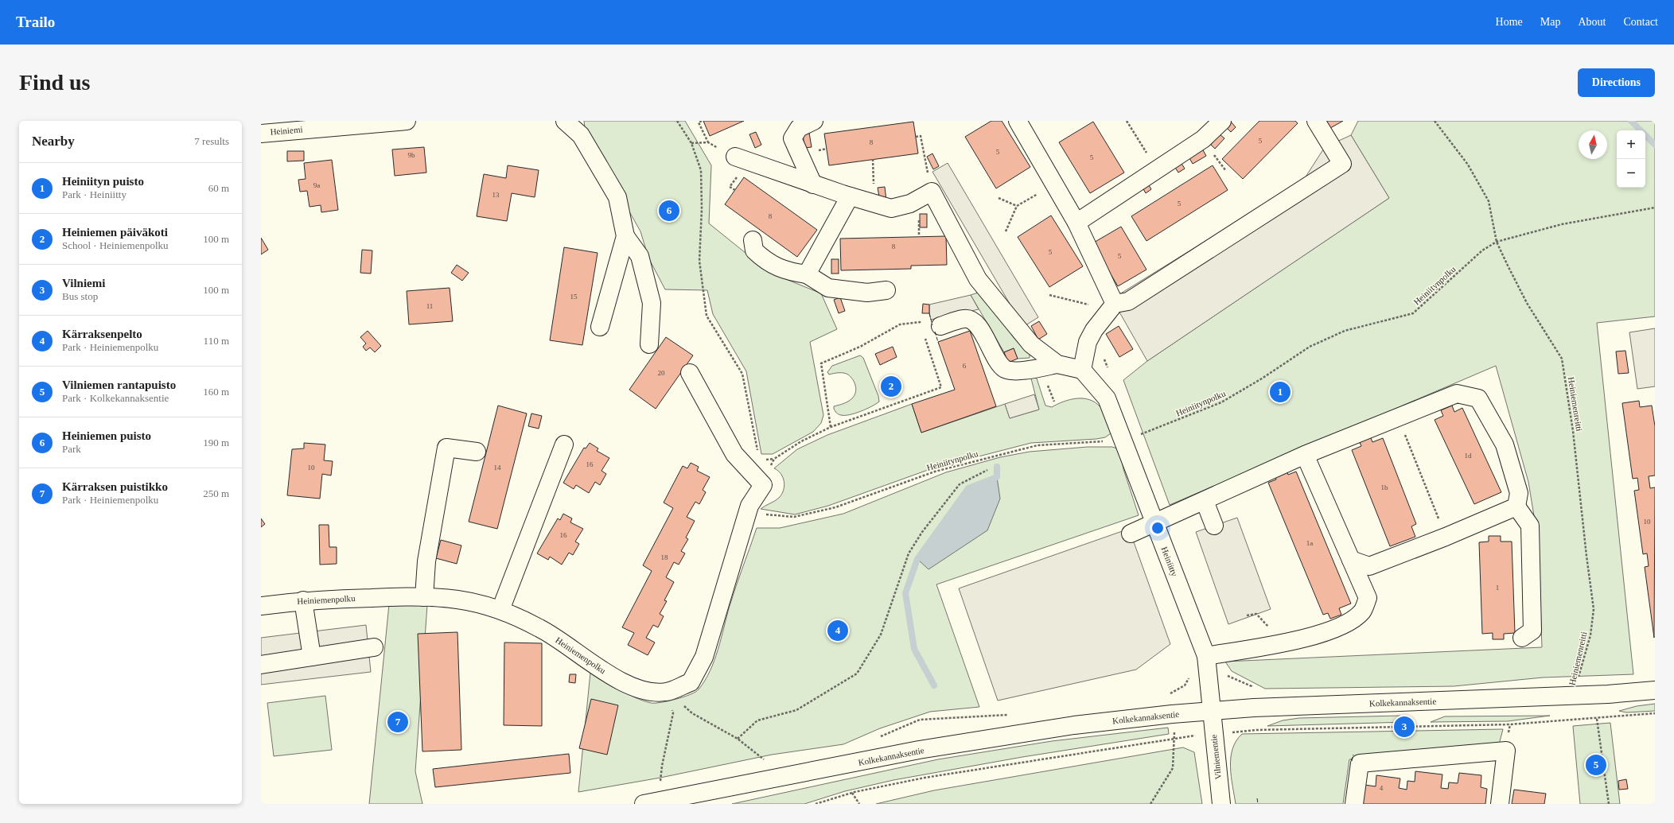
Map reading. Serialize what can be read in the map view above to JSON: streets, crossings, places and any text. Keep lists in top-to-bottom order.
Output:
{
  "streets": {
    "street": [
      "Heiniemi",
      "Heiniitty",
      "Heiniemenpolku",
      "Kolkekannaksentie",
      "Vilniementie"
    ],
    "path": ["Heiniitynpolku", "Heiniemenreitti"]
  },
  "crossings": [
    ["Heiniitynpolku", "Heiniemenreitti"],
    ["Heiniitynpolku", "Heiniitty"],
    ["Heiniitynpolku", "Heiniemenpolku"],
    ["Heiniemenreitti", "Kolkekannaksentie"],
    ["Heiniitty", "Kolkekannaksentie"],
    ["Heiniitty", "Vilniementie"],
    ["Kolkekannaksentie", "Vilniementie"]
  ],
  "house_numbers": [
    "5",
    "8",
    "5",
    "9b",
    "5",
    "9a",
    "13",
    "5",
    "8",
    "8",
    "5",
    "5",
    "15",
    "11",
    "6",
    "20",
    "1d",
    "16",
    "10",
    "14",
    "1b",
    "10",
    "16",
    "1a",
    "18",
    "1",
    "4"
  ],
  "north": "top",
  "page": {
    "header": "Trailo",
    "nav": [
      "Home",
      "Map",
      "About",
      "Contact"
    ],
    "buttons": "Directions",
    "title": "Find us",
    "heading": ["Nearby", "7 results"],
    "map_buttons": ["+", "−"],
    "list": [
      {
        "mark": "1",
        "name": "Heiniityn puisto",
        "note": "Park · Heiniitty",
        "value": "60 m"
      },
      {
        "mark": "2",
        "name": "Heiniemen päiväkoti",
        "note": "School · Heiniemenpolku",
        "value": "100 m"
      },
      {
        "mark": "3",
        "name": "Vilniemi",
        "note": "Bus stop",
        "value": "100 m"
      },
      {
        "mark": "4",
        "name": "Kärraksenpelto",
        "note": "Park · Heiniemenpolku",
        "value": "110 m"
      },
      {
        "mark": "5",
        "name": "Vilniemen rantapuisto",
        "note": "Park · Kolkekannaksentie",
        "value": "160 m"
      },
      {
        "mark": "6",
        "name": "Heiniemen puisto",
        "note": "Park",
        "value": "190 m"
      },
      {
        "mark": "7",
        "name": "Kärraksen puistikko",
        "note": "Park · Heiniemenpolku",
        "value": "250 m"
      }
    ],
    "pins": [
      "6",
      "2",
      "1",
      "4",
      "7",
      "3",
      "5"
    ]
  }
}
